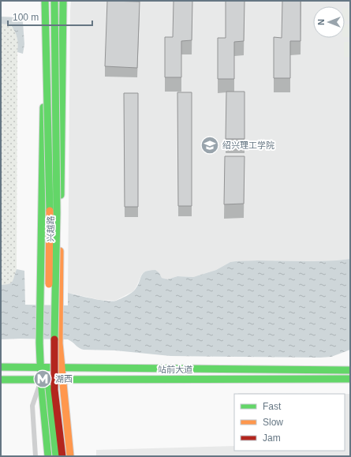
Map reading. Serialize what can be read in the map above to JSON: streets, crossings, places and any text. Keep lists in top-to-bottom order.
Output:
{
  "streets": {
    "main road": ["兴越路", "站前大道"]
  },
  "crossings": [
    ["兴越路", "站前大道"]
  ],
  "places": {
    "school or university": ["绍兴理工学院"],
    "metro station": ["湖西"]
  },
  "legend": ["Fast", "Slow", "Jam"],
  "scale_bar": "100 m",
  "north": "left"
}
